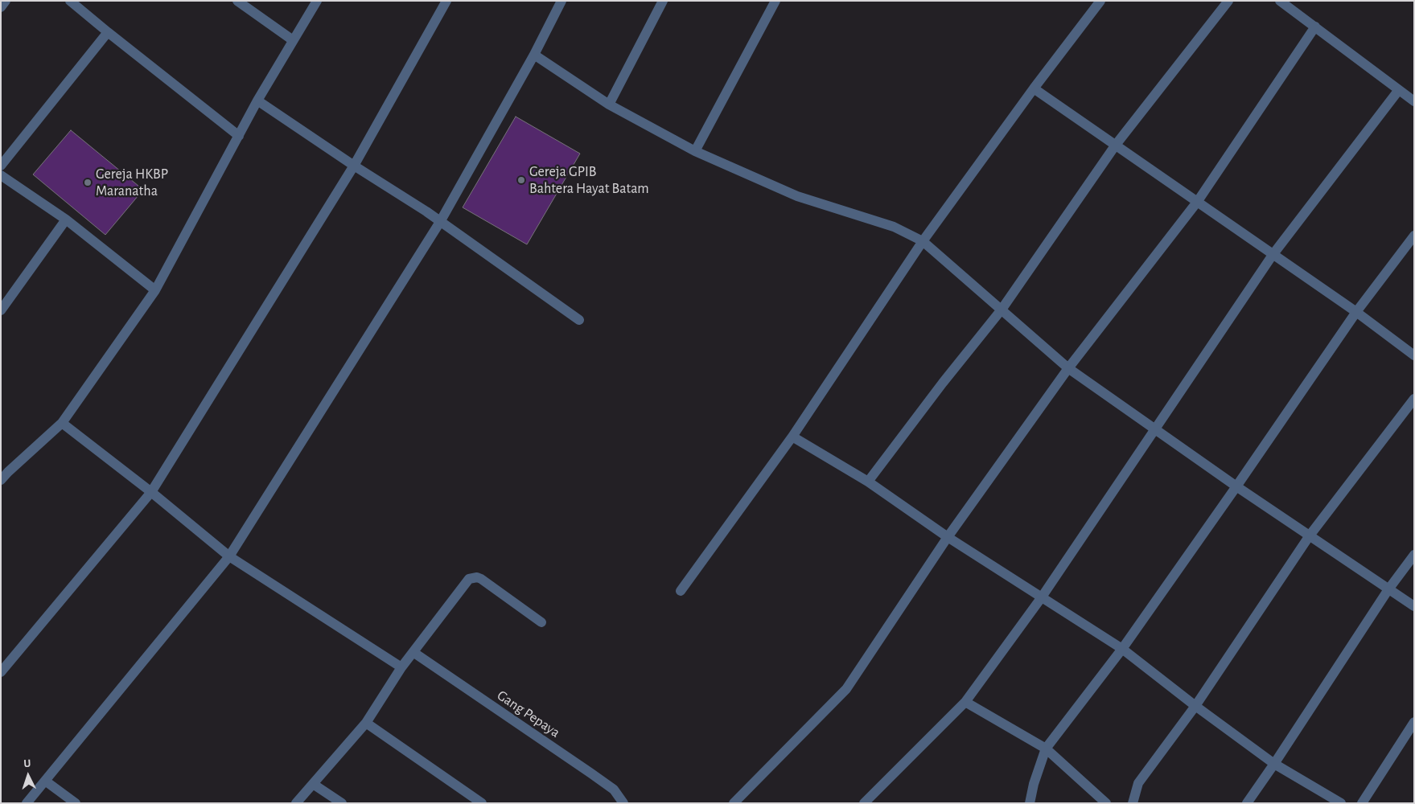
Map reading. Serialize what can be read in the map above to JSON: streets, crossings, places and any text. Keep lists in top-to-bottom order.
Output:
{
  "streets": {
    "street": ["Gang Pepaya"]
  },
  "places": ["Gereja GPIB Bahtera Hayat Batam", "Gereja HKBP Maranatha"],
  "north": "top"
}
